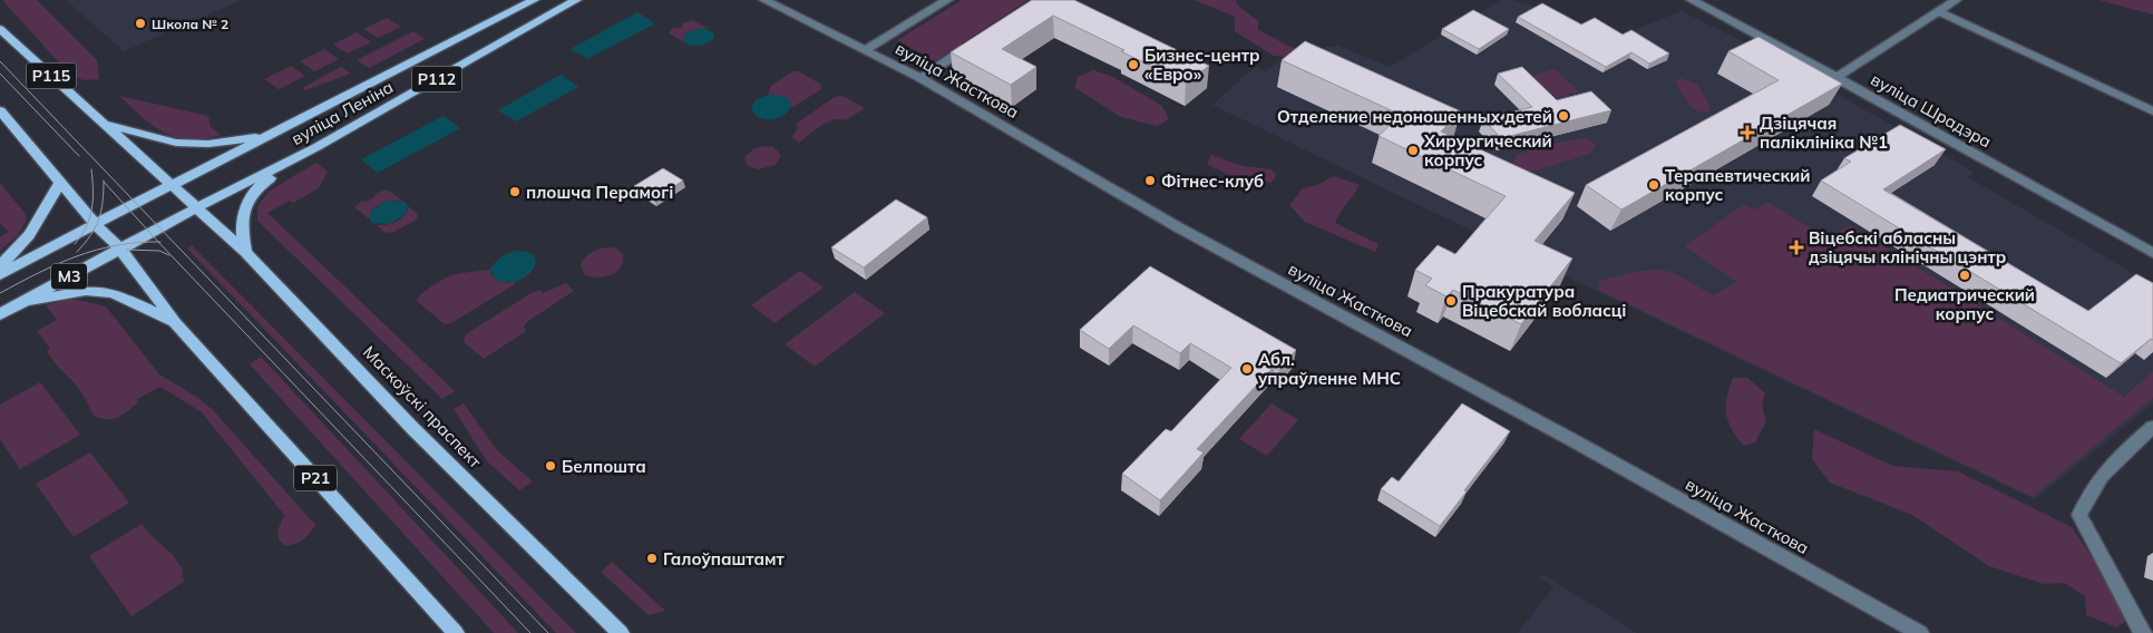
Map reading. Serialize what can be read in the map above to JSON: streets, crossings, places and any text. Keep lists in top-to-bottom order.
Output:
{
  "streets": {
    "main road": [
      "Р115",
      "Р112",
      "вуліца Леніна",
      "М3",
      "Маскоўскі праспект",
      "Р21"
    ],
    "street": ["вуліца Жасткова", "вуліца Шрадэра"]
  },
  "crossings": [
    ["Р115", "Р112"],
    ["Р115", "вуліца Леніна"],
    ["Р115", "Маскоўскі праспект"],
    ["Р112", "вуліца Леніна"],
    ["Р112", "М3"],
    ["Р112", "Маскоўскі праспект"],
    ["Р112", "Р21"],
    ["вуліца Леніна", "М3"],
    ["вуліца Леніна", "Маскоўскі праспект"],
    ["вуліца Леніна", "Р21"],
    ["М3", "Р21"]
  ],
  "places": {
    "other": [
      "Школа № 2",
      "Бизнес-центр «Евро»",
      "Отделение недоношенных детей",
      "Хирургический корпус",
      "Фітнес-клуб",
      "Терапевтический корпус",
      "плошча Перамогі",
      "Педиатрический корпус",
      "Пракуратура Віцебскай вобласці",
      "Абл. упраўленне МНС",
      "Белпошта",
      "Галоўпаштамт"
    ],
    "health": ["Дзіцячая паліклініка №1", "Віцебскі абласны дзіцячы клінічны цэнтр"]
  }
}
